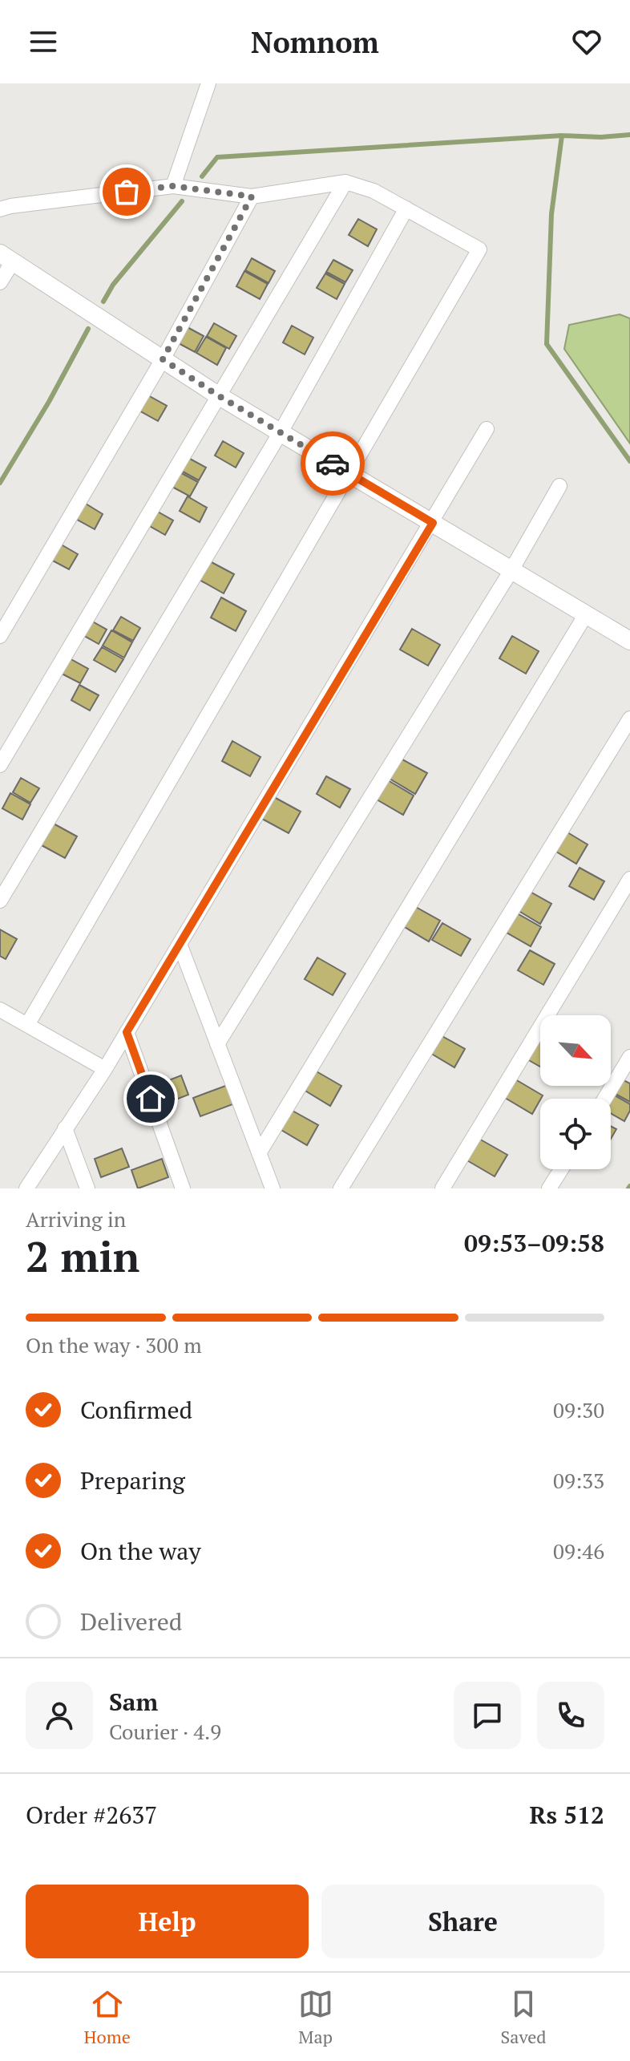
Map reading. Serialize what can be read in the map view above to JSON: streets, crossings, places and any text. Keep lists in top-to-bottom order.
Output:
{
  "north": "bottom right",
  "page": {
    "header": "Nomnom",
    "heading": ["2 min", "Arriving in", "09:53–09:58"],
    "panel": [
      "Sam",
      "Courier · 4.9",
      "Order #2637",
      "Rs 512"
    ],
    "bar": "On the way · 300 m",
    "list": [
      ["Confirmed", "09:30"],
      ["Preparing", "09:33"],
      ["On the way", "09:46"],
      "Delivered"
    ],
    "buttons": ["Help", "Share"],
    "tabs": ["Home", "Map", "Saved"]
  }
}
